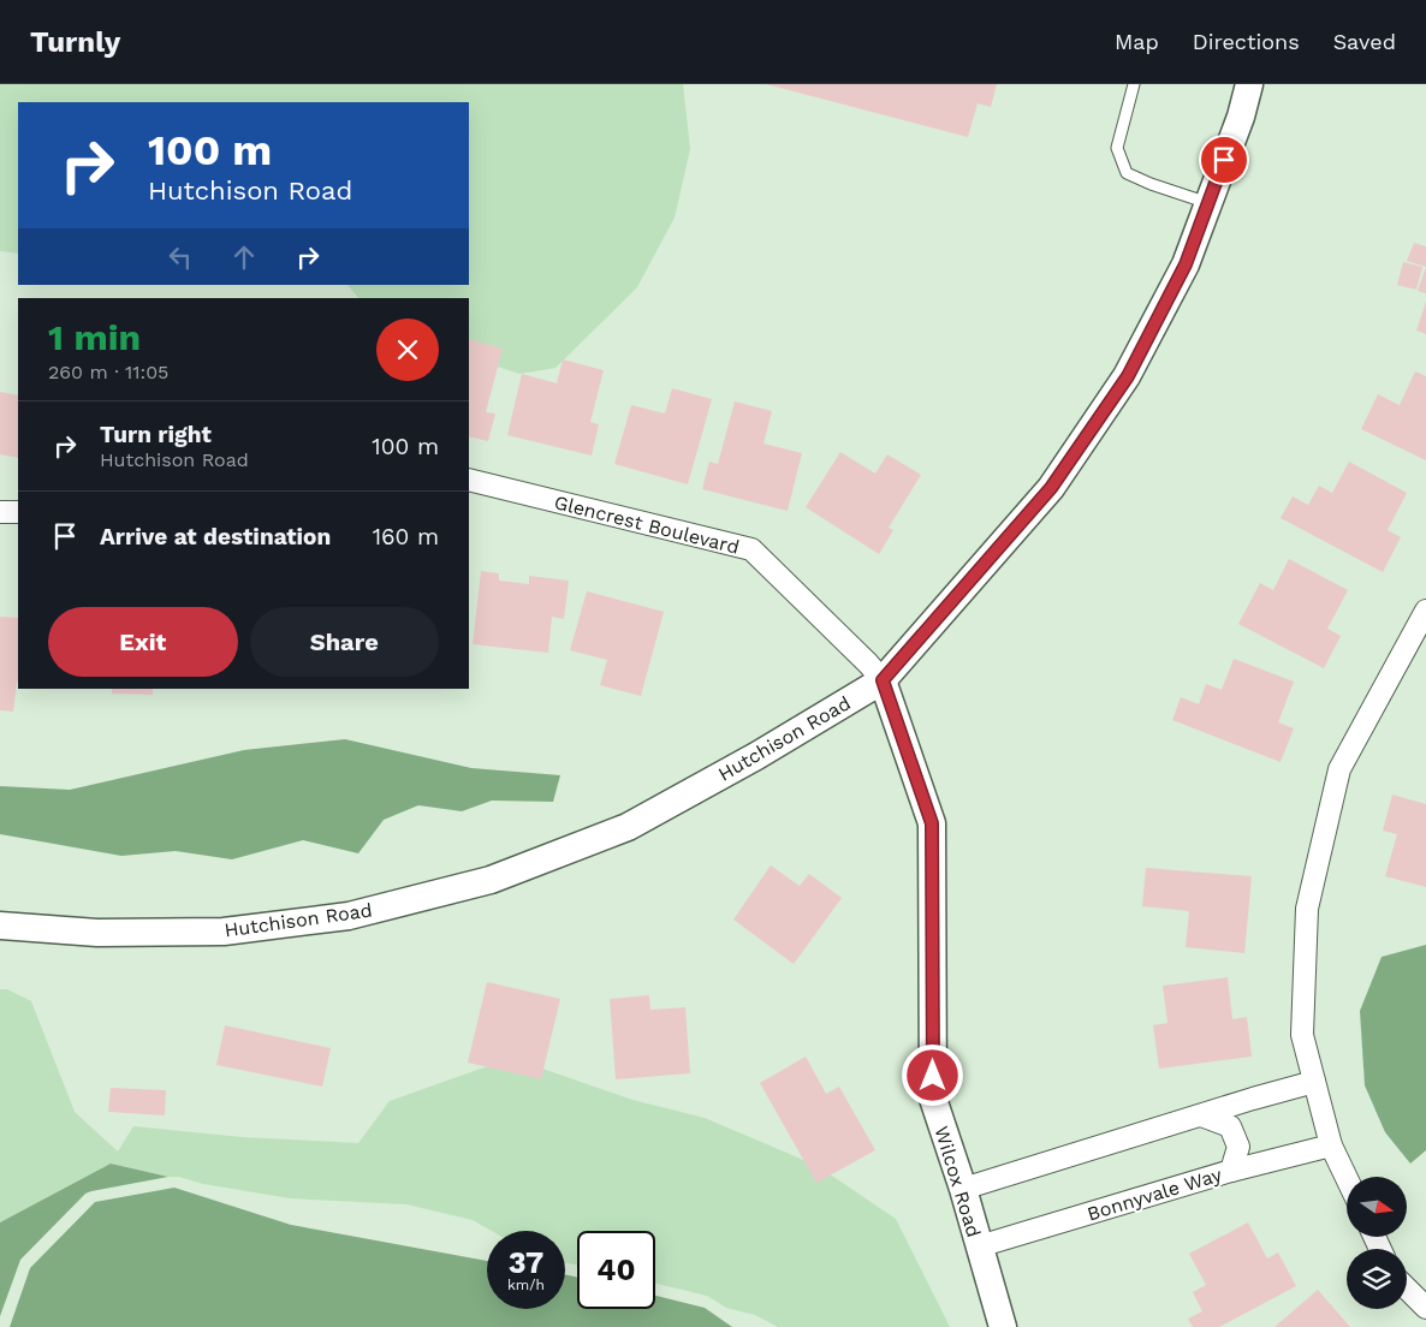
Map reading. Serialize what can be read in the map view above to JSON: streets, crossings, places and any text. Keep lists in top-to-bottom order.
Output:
{
  "streets": {
    "street": [
      "Glencrest Boulevard",
      "Hutchison Road",
      "Wilcox Road",
      "Bonnyvale Way"
    ]
  },
  "crossings": [
    ["Glencrest Boulevard", "Hutchison Road"],
    ["Glencrest Boulevard", "Wilcox Road"],
    ["Hutchison Road", "Wilcox Road"],
    ["Wilcox Road", "Bonnyvale Way"]
  ],
  "north": "right",
  "page": {
    "header": "Turnly",
    "nav": ["Map", "Directions", "Saved"],
    "turn": ["100 m", "Hutchison Road"],
    "heading": ["1 min", "260 m · 11:05"],
    "list": [
      {
        "name": "Turn right",
        "note": "Hutchison Road",
        "value": "100 m"
      },
      {
        "name": "Arrive at destination",
        "value": "160 m"
      }
    ],
    "buttons": ["Exit", "Share"],
    "speed": "37 km/h",
    "limit": "40"
  }
}
